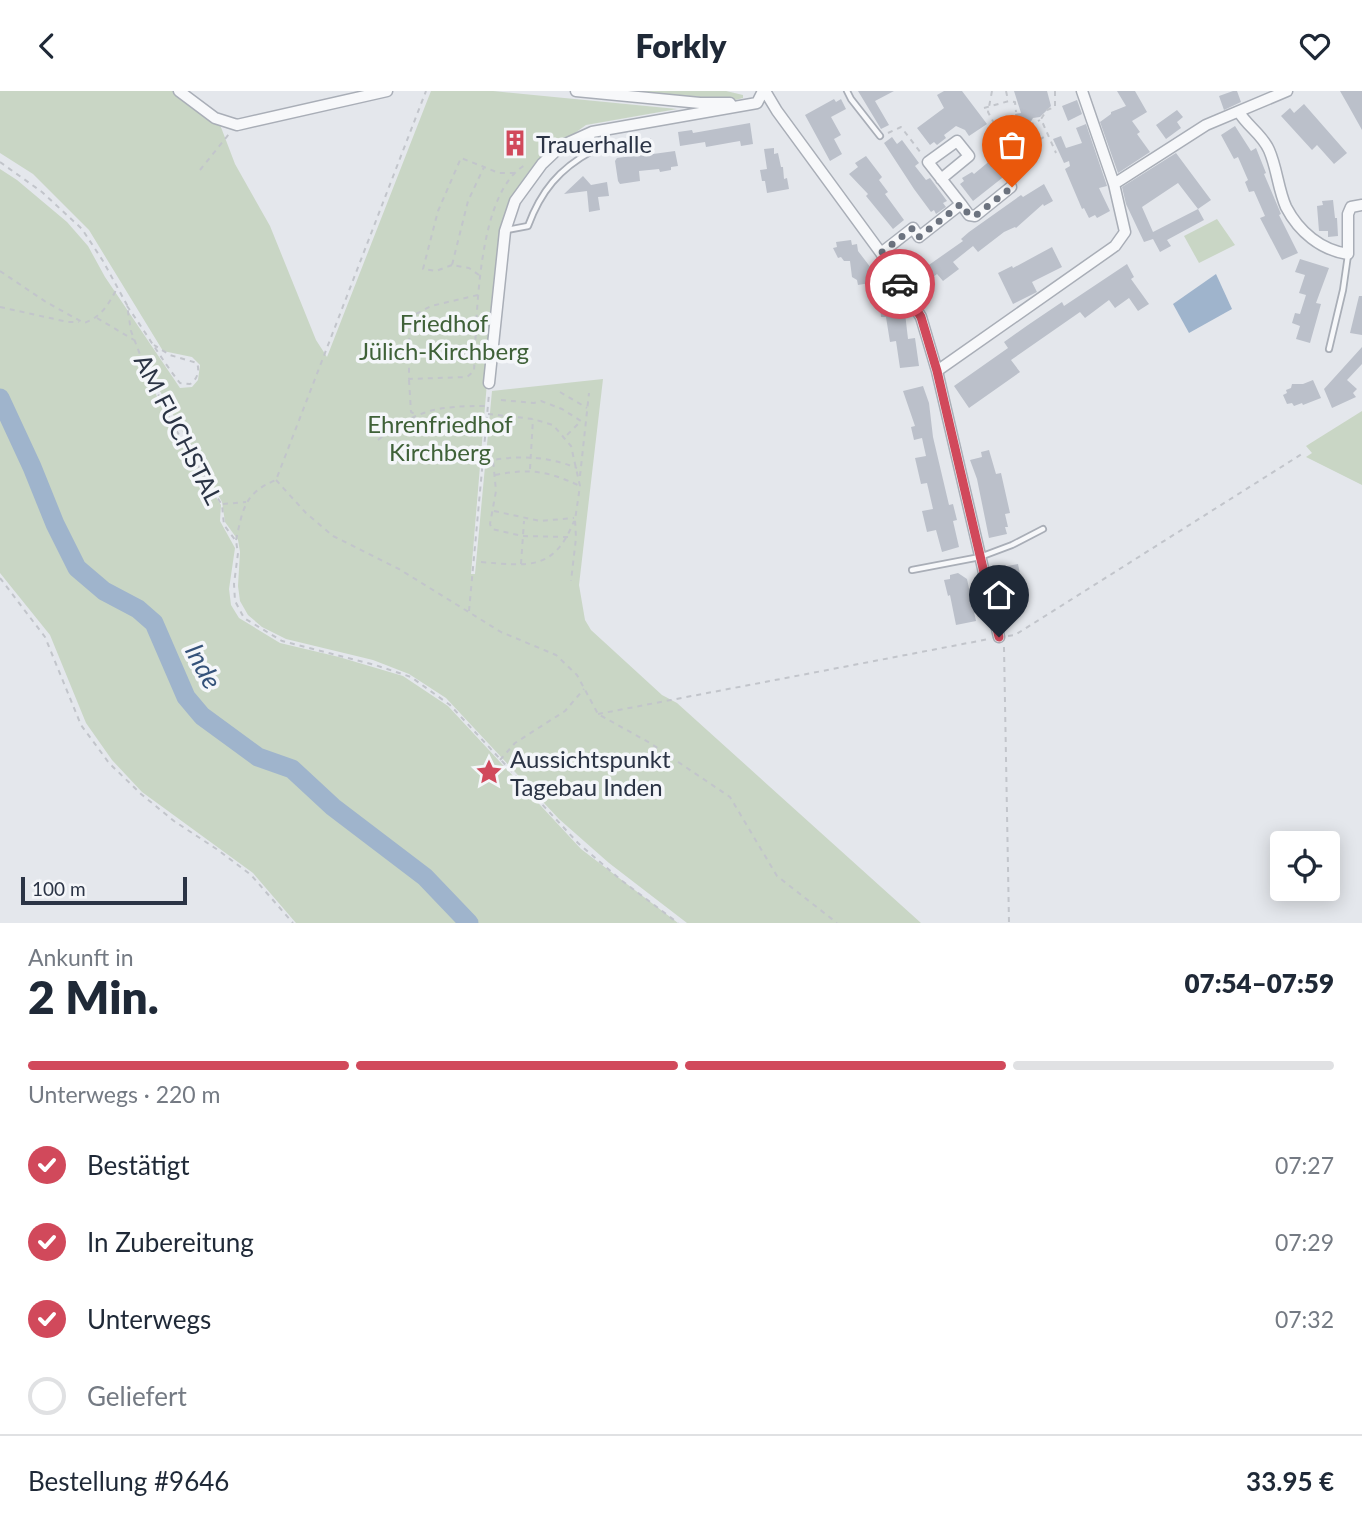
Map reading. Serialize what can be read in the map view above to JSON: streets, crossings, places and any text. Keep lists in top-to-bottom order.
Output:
{
  "streets": {
    "path": ["AM FUCHSTAL"]
  },
  "water": ["Inde"],
  "parks": ["Friedhof Jülich-Kirchberg", "Ehrenfriedhof Kirchberg"],
  "places": {
    "building": ["Trauerhalle"],
    "place": ["Aussichtspunkt Tagebau Inden"]
  },
  "scale_bar": "100 m",
  "page": {
    "header": "Forkly",
    "scale": "100 m",
    "heading": ["2 Min.", "Ankunft in", "07:54–07:59"],
    "panel": ["Bestellung #9646", "33.95 €"],
    "bar": "Unterwegs · 220 m",
    "list": [
      ["Bestätigt", "07:27"],
      ["In Zubereitung", "07:29"],
      ["Unterwegs", "07:32"],
      "Geliefert"
    ]
  }
}
